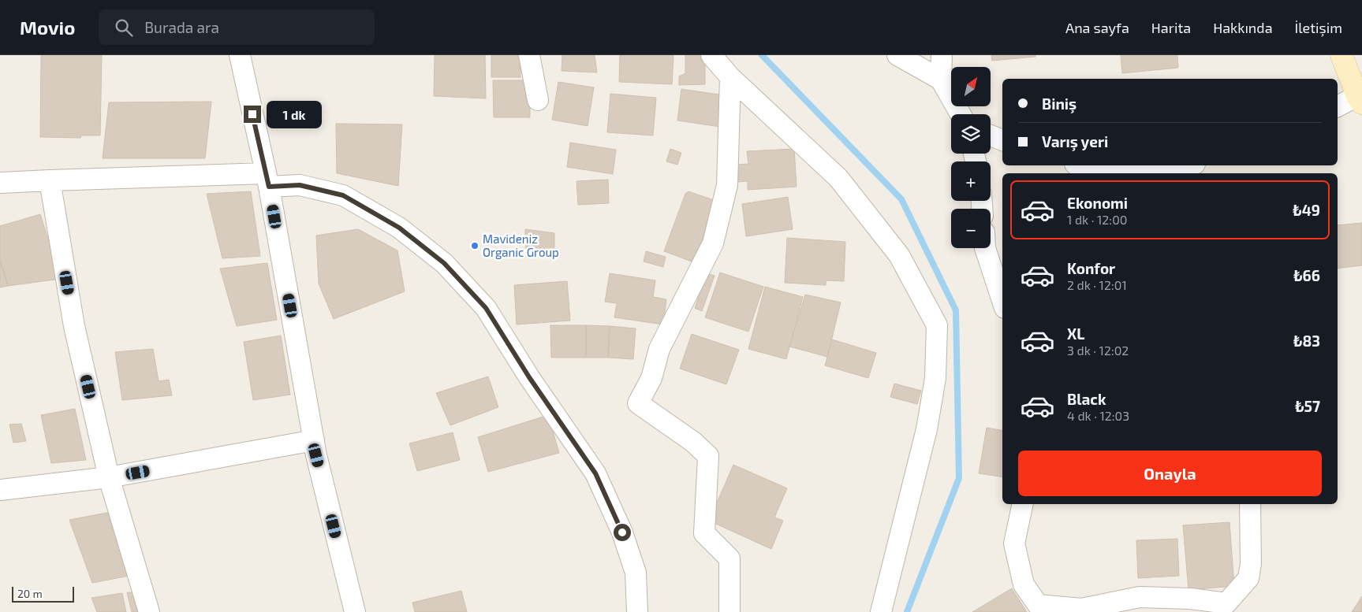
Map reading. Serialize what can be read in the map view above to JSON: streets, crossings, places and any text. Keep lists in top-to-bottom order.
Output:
{
  "places": ["Mavideniz Organic Group"],
  "scale_bar": "20 m",
  "north": "top right",
  "page": {
    "header": "Movio",
    "search": "Burada ara",
    "nav": [
      "Ana sayfa",
      "Harita",
      "Hakkında",
      "İletişim"
    ],
    "map_buttons": ["+", "−"],
    "banner": ["Biniş", "Varış yeri"],
    "bubble": "1 dk",
    "list": [
      {
        "name": "Ekonomi",
        "note": "1 dk · 12:00",
        "value": "₺49"
      },
      {
        "name": "Konfor",
        "note": "2 dk · 12:01",
        "value": "₺66"
      },
      {
        "name": "XL",
        "note": "3 dk · 12:02",
        "value": "₺83"
      },
      {
        "name": "Black",
        "note": "4 dk · 12:03",
        "value": "₺57"
      }
    ],
    "buttons": "Onayla",
    "scale": "20 m"
  }
}
